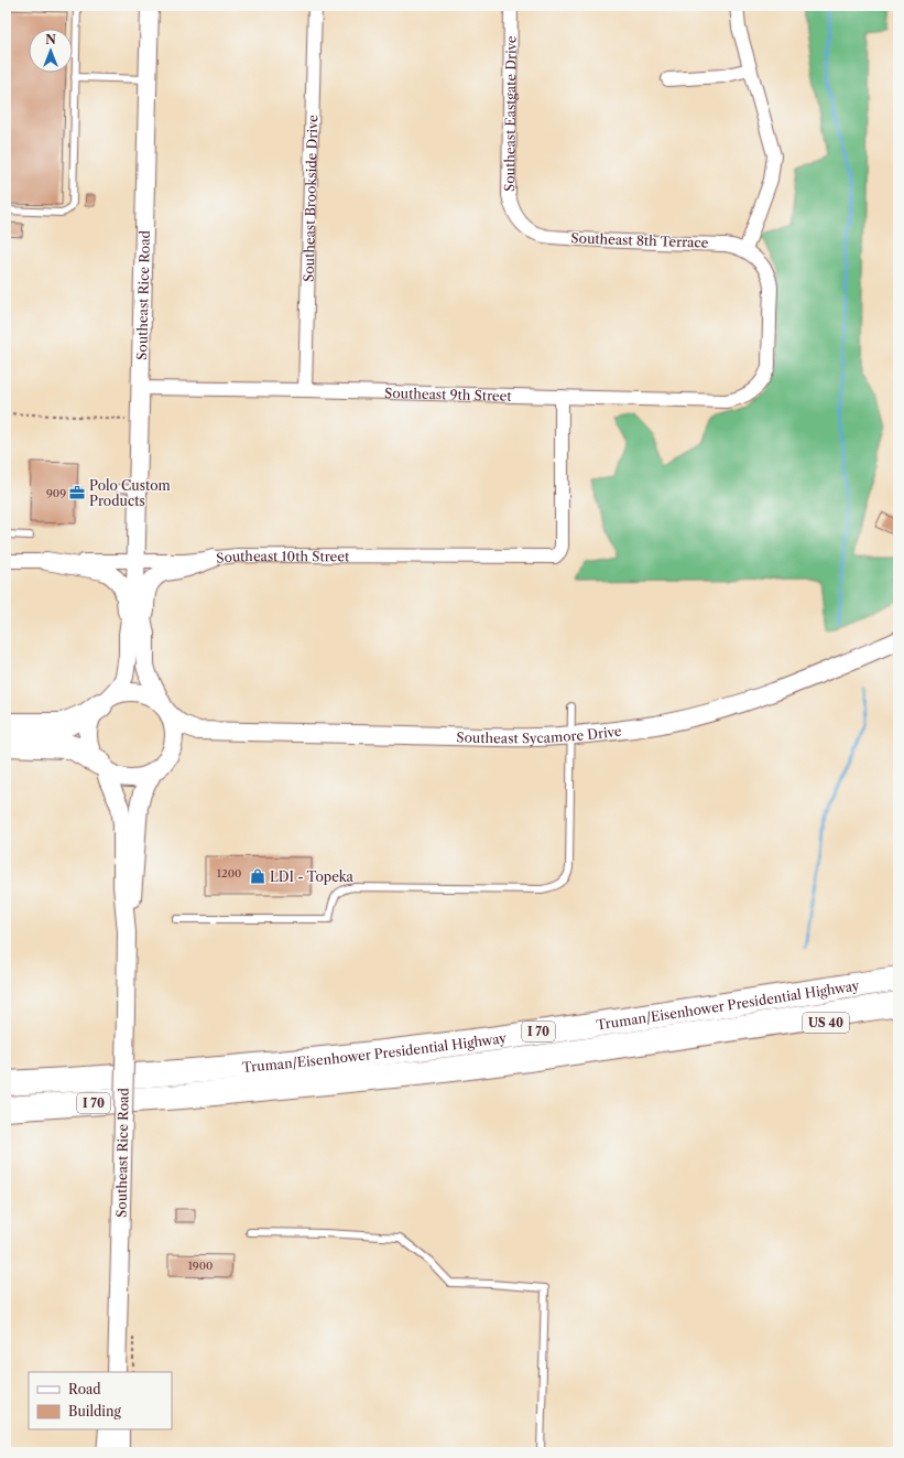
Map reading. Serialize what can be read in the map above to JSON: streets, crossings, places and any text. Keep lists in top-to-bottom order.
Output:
{
  "streets": {
    "highway": ["Truman/Eisenhower Presidential Highway", "US 40", "I 70"],
    "street": [
      "Southeast Eastgate Drive",
      "Southeast Brookside Drive",
      "Southeast 8th Terrace",
      "Southeast Rice Road",
      "Southeast 9th Street",
      "Southeast 10th Street",
      "Southeast Sycamore Drive"
    ]
  },
  "crossings": [
    ["Southeast Eastgate Drive", "Southeast 8th Terrace"],
    ["Southeast Brookside Drive", "Southeast 9th Street"],
    ["Southeast 8th Terrace", "Southeast 9th Street"],
    ["Southeast Rice Road", "Southeast 9th Street"],
    ["Southeast Rice Road", "Southeast 10th Street"],
    ["Southeast Rice Road", "Southeast Sycamore Drive"],
    ["Southeast 9th Street", "Southeast 10th Street"],
    ["Truman/Eisenhower Presidential Highway", "US 40"]
  ],
  "places": {
    "office": ["Polo Custom Products"],
    "shop": ["LDI - Topeka"]
  },
  "house_numbers": ["909", "1200", "1900"],
  "legend": ["Road", "Building"],
  "north": "top"
}
